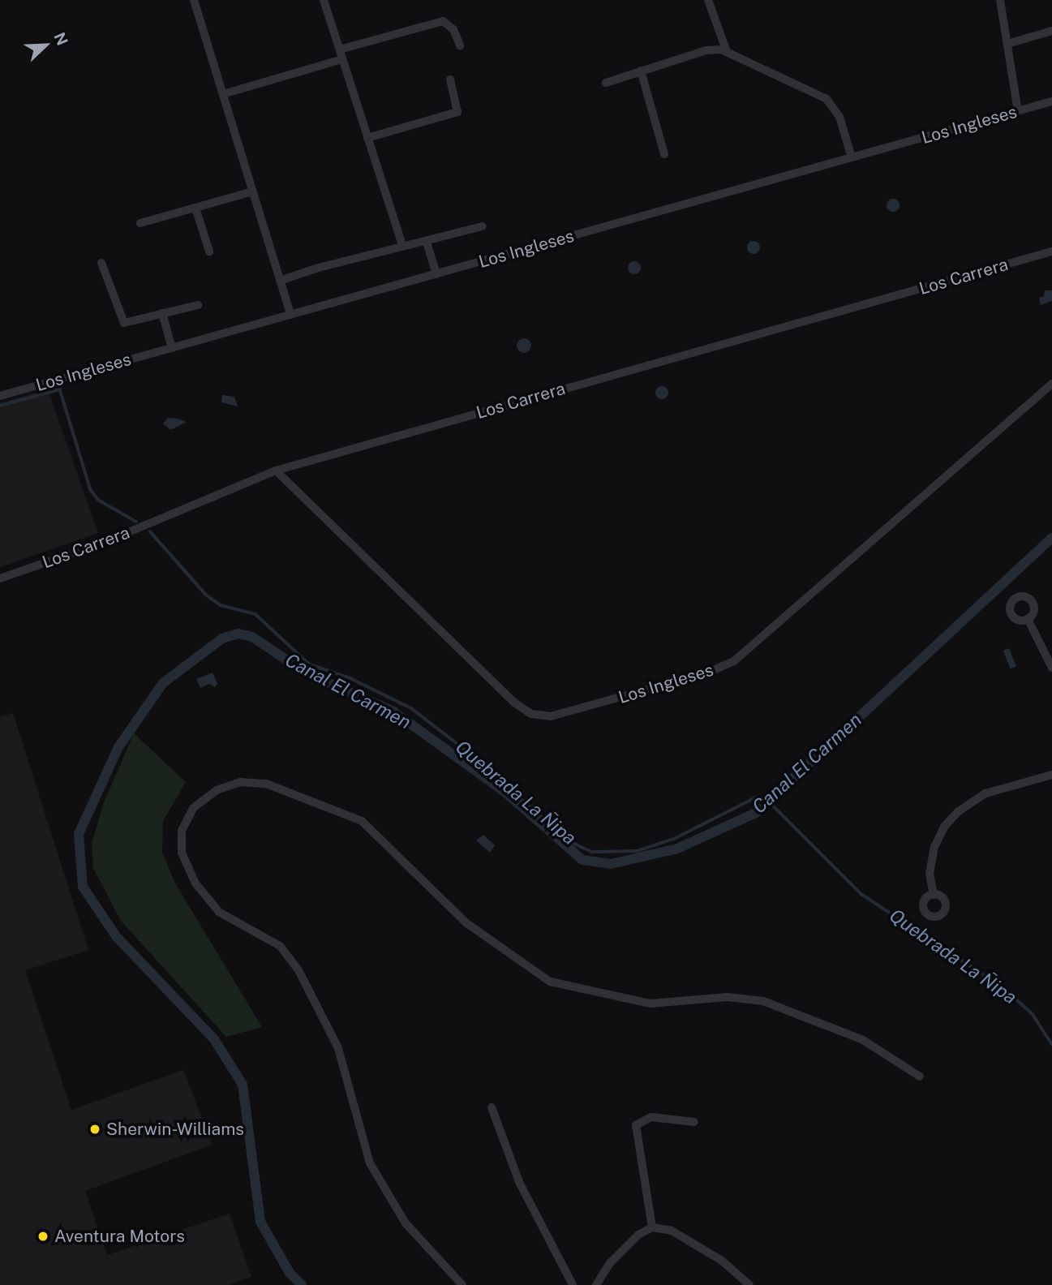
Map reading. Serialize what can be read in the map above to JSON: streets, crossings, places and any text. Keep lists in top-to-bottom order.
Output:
{
  "streets": {
    "street": ["Los Ingleses", "Los Carrera"]
  },
  "crossings": [
    ["Los Ingleses", "Los Carrera"]
  ],
  "water": ["Canal El Carmen", "Quebrada La Ñipa"],
  "places": ["Sherwin-Williams", "Aventura Motors"],
  "north": "top right"
}
